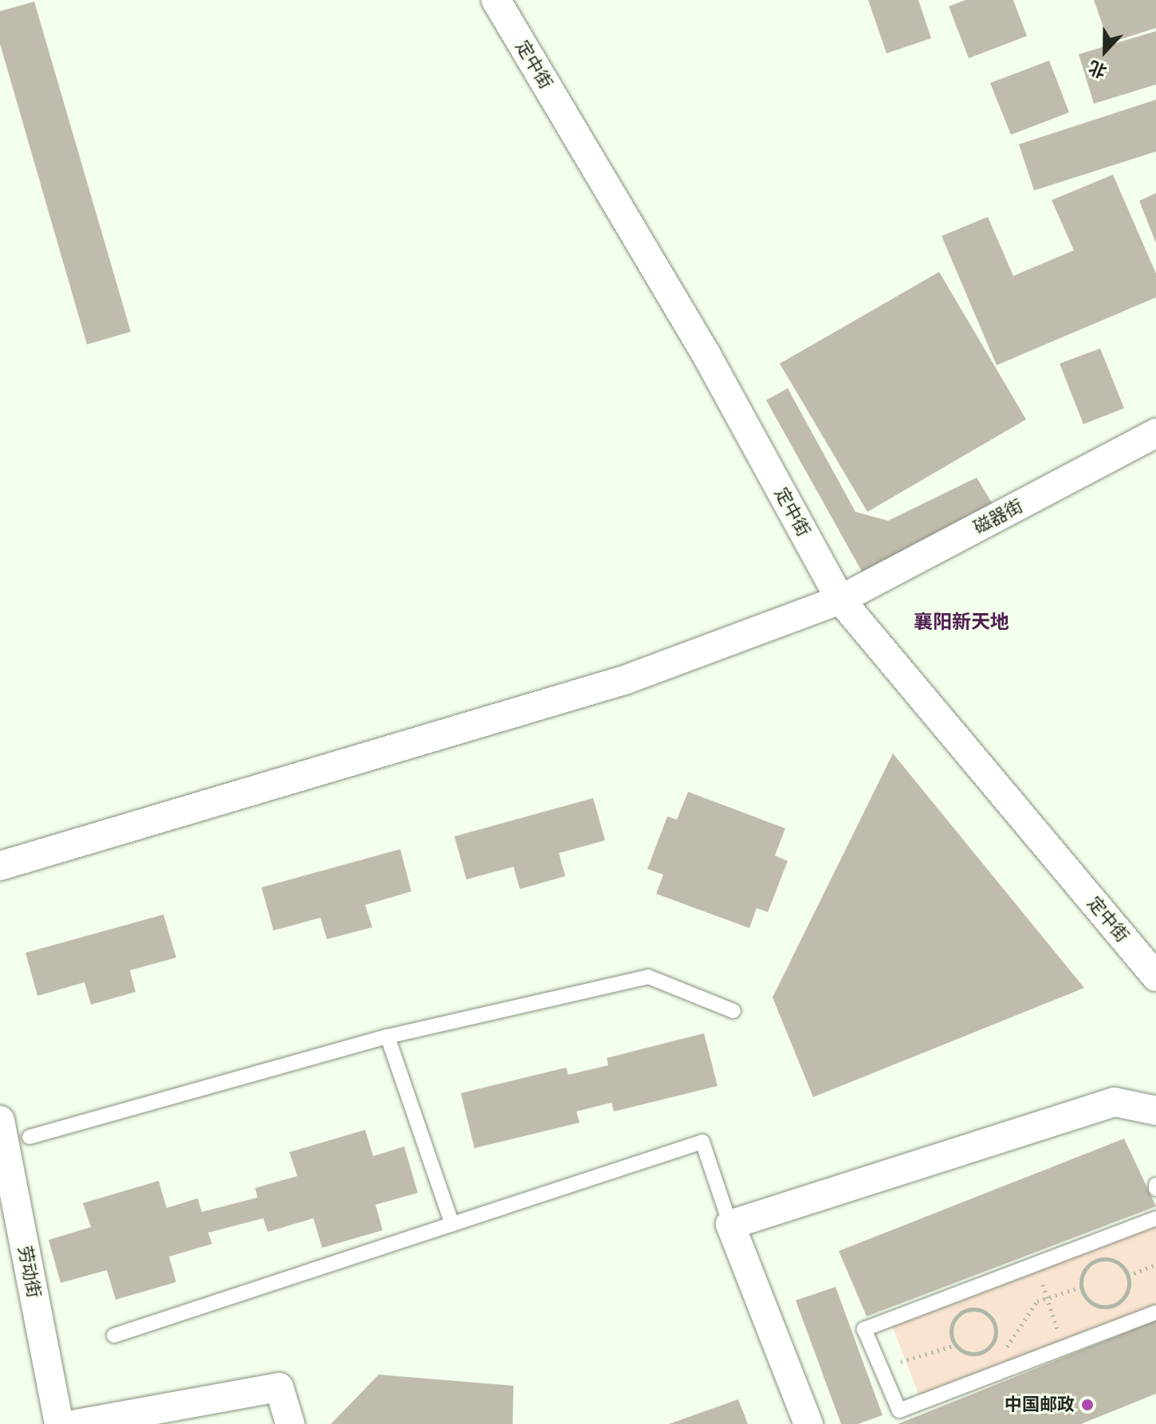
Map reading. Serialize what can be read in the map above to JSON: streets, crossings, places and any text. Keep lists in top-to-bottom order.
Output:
{
  "streets": {
    "street": ["定中街", "磁器街", "劳动街"]
  },
  "crossings": [
    ["定中街", "磁器街"]
  ],
  "districts": ["襄阳新天地"],
  "places": ["中国邮政"],
  "north": "bottom"
}
